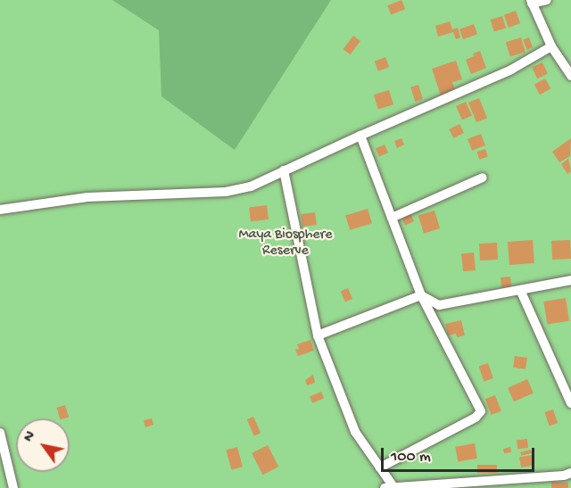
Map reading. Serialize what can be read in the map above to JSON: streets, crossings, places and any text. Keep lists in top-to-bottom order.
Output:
{
  "parks": ["Maya Biosphere Reserve"],
  "scale_bar": "100 m",
  "north": "top left"
}
